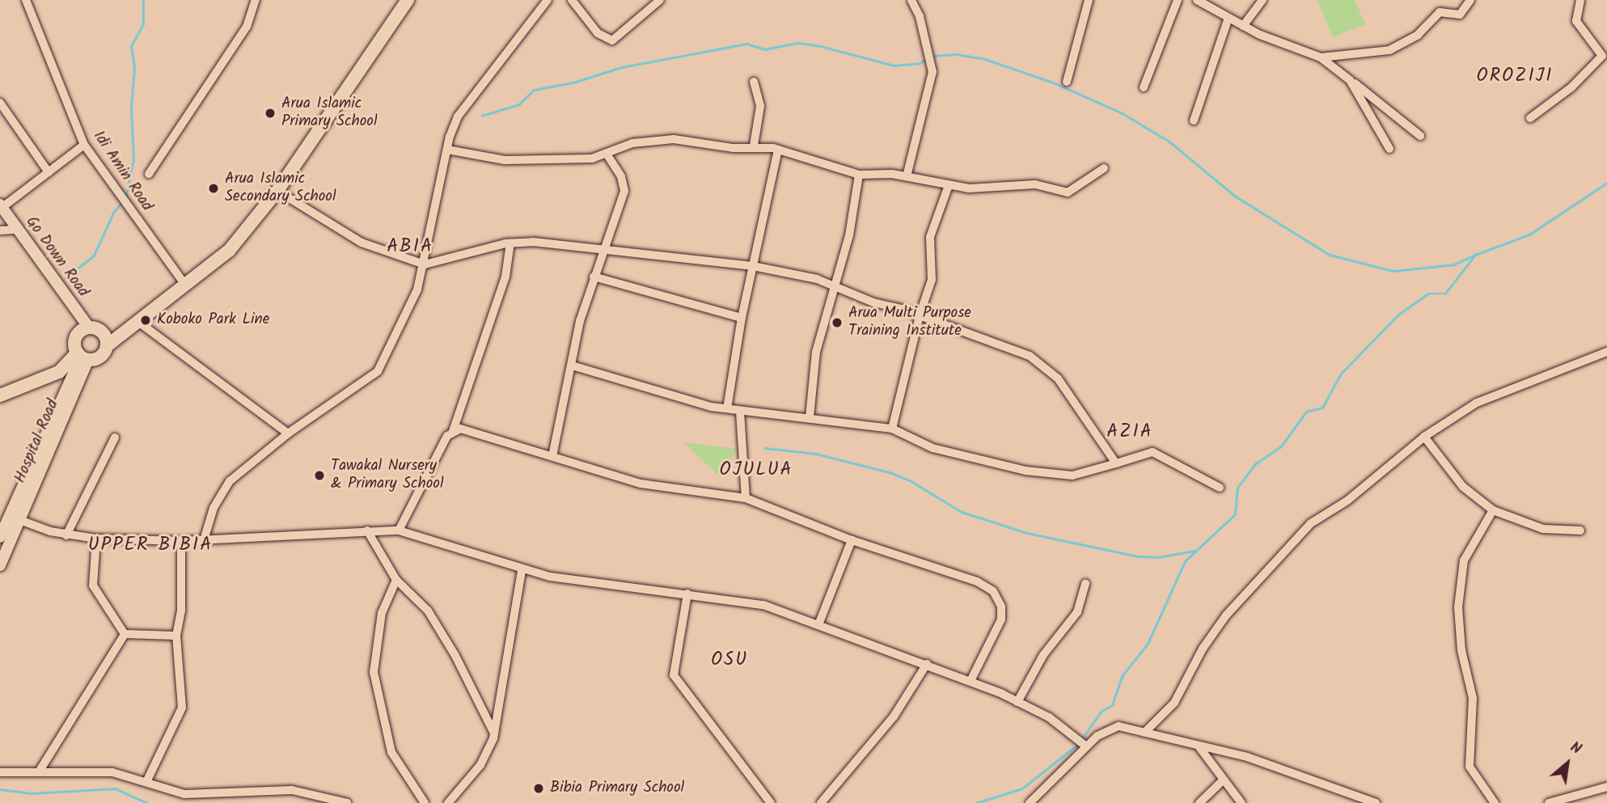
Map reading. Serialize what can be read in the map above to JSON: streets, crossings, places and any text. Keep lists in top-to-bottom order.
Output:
{
  "streets": {
    "main road": ["Go Down Road", "Hospital Road"],
    "street": ["Idi Amin Road"]
  },
  "crossings": [
    ["Go Down Road", "Hospital Road"]
  ],
  "districts": [
    "OROZIJI",
    "ABIA",
    "AZIA",
    "OJULUA",
    "UPPER BIBIA",
    "OSU"
  ],
  "places": [
    "Arua Islamic Primary School",
    "Arua Islamic Secondary School",
    "Koboko Park Line",
    "Arua Multi Purpose Training Institute",
    "Tawakal Nursery & Primary School",
    "Bibia Primary School"
  ],
  "north": "top right"
}
